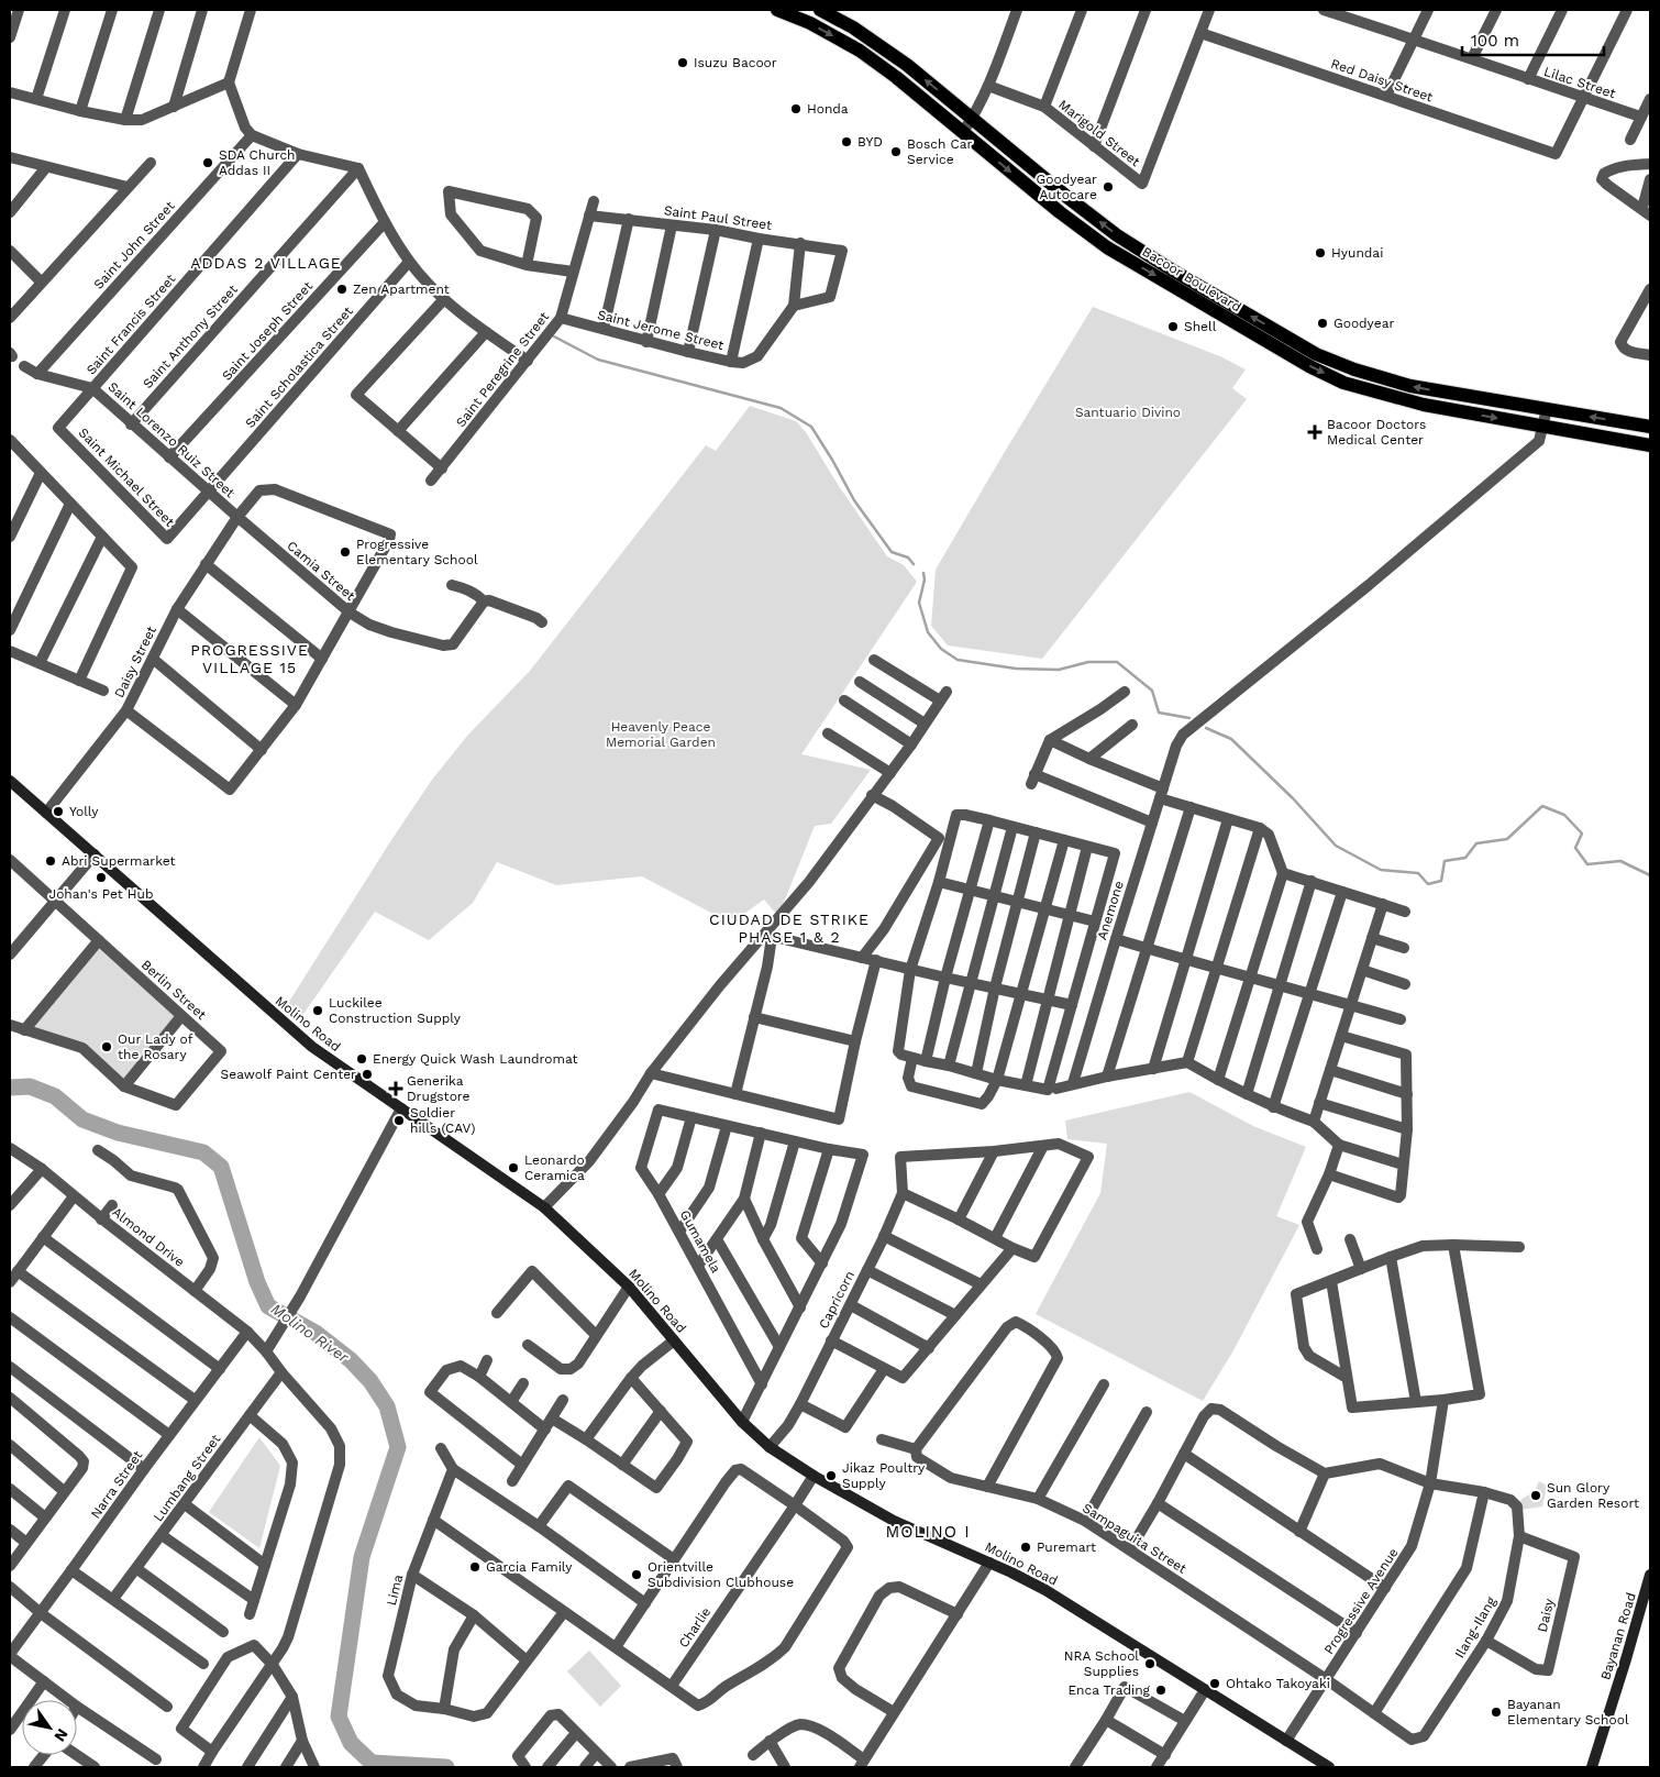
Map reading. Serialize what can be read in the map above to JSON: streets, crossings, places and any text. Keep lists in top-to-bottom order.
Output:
{
  "streets": {
    "main road": ["Bacoor Boulevard", "Molino Road", "Bayanan Road"],
    "street": [
      "Red Daisy Street",
      "Lilac Street",
      "Marigold Street",
      "Saint Paul Street",
      "Saint John Street",
      "Saint Francis Street",
      "Saint Jerome Street",
      "Saint Joseph Street",
      "Saint Anthony Street",
      "Saint Scholastica Street",
      "Saint Peregrine Street",
      "Saint Lorenzo Ruiz Street",
      "Saint Michael Street",
      "Camia Street",
      "Daisy Street",
      "Anemone",
      "Berlin Street",
      "Almond Drive",
      "Gumamela",
      "Capricorn",
      "Lumbang Street",
      "Narra Street",
      "Sampaguita Street",
      "Lima",
      "Progressive Avenue",
      "Daisy",
      "Charlie",
      "Ilang-Ilang"
    ]
  },
  "crossings": [
    ["Red Daisy Street", "Lilac Street"],
    ["Red Daisy Street", "Marigold Street"],
    ["Saint Paul Street", "Saint Jerome Street"],
    ["Saint Paul Street", "Saint Peregrine Street"],
    ["Saint John Street", "Saint Lorenzo Ruiz Street"],
    ["Bacoor Boulevard", "Anemone"],
    ["Saint Francis Street", "Saint Lorenzo Ruiz Street"],
    ["Saint Francis Street", "Saint Michael Street"],
    ["Saint Jerome Street", "Saint Peregrine Street"],
    ["Saint Joseph Street", "Saint Lorenzo Ruiz Street"],
    ["Saint Anthony Street", "Saint Lorenzo Ruiz Street"],
    ["Saint Scholastica Street", "Saint Lorenzo Ruiz Street"],
    ["Saint Scholastica Street", "Saint Michael Street"],
    ["Saint Lorenzo Ruiz Street", "Saint Michael Street"],
    ["Saint Lorenzo Ruiz Street", "Camia Street"],
    ["Saint Lorenzo Ruiz Street", "Daisy Street"],
    ["Camia Street", "Daisy Street"],
    ["Daisy Street", "Molino Road"],
    ["Molino Road", "Capricorn"],
    ["Molino Road", "Progressive Avenue"],
    ["Molino Road", "Charlie"],
    ["Almond Drive", "Lumbang Street"],
    ["Almond Drive", "Narra Street"],
    ["Sampaguita Street", "Progressive Avenue"],
    ["Sampaguita Street", "Ilang-Ilang"],
    ["Progressive Avenue", "Ilang-Ilang"],
    ["Daisy", "Ilang-Ilang"]
  ],
  "districts": [
    "ADDAS 2 VILLAGE",
    "PROGRESSIVE VILLAGE 15",
    "CIUDAD DE STRIKE PHASE 1 & 2",
    "MOLINO I"
  ],
  "water": ["Molino River"],
  "parks": ["Santuario Divino", "Heavenly Peace Memorial Garden"],
  "places": {
    "other": [
      "Isuzu Bacoor",
      "Honda",
      "BYD",
      "Bosch Car Service",
      "SDA Church Addas II",
      "Goodyear Autocare",
      "Hyundai",
      "Zen Apartment",
      "Goodyear",
      "Shell",
      "Progressive Elementary School",
      "Yolly",
      "Abri Supermarket",
      "Johan's Pet Hub",
      "Luckilee Construction Supply",
      "Our Lady of the Rosary",
      "Energy Quick Wash Laundromat",
      "Seawolf Paint Center",
      "Soldier hills (CAV)",
      "Leonardo Ceramica",
      "Jikaz Poultry Supply",
      "Sun Glory Garden Resort",
      "Puremart",
      "Garcia Family",
      "Orientville Subdivision Clubhouse",
      "NRA School Supplies",
      "Ohtako Takoyaki",
      "Enca Trading",
      "Bayanan Elementary School"
    ],
    "health": ["Bacoor Doctors Medical Center", "Generika Drugstore"]
  },
  "scale_bar": "100 m",
  "north": "bottom right"
}
